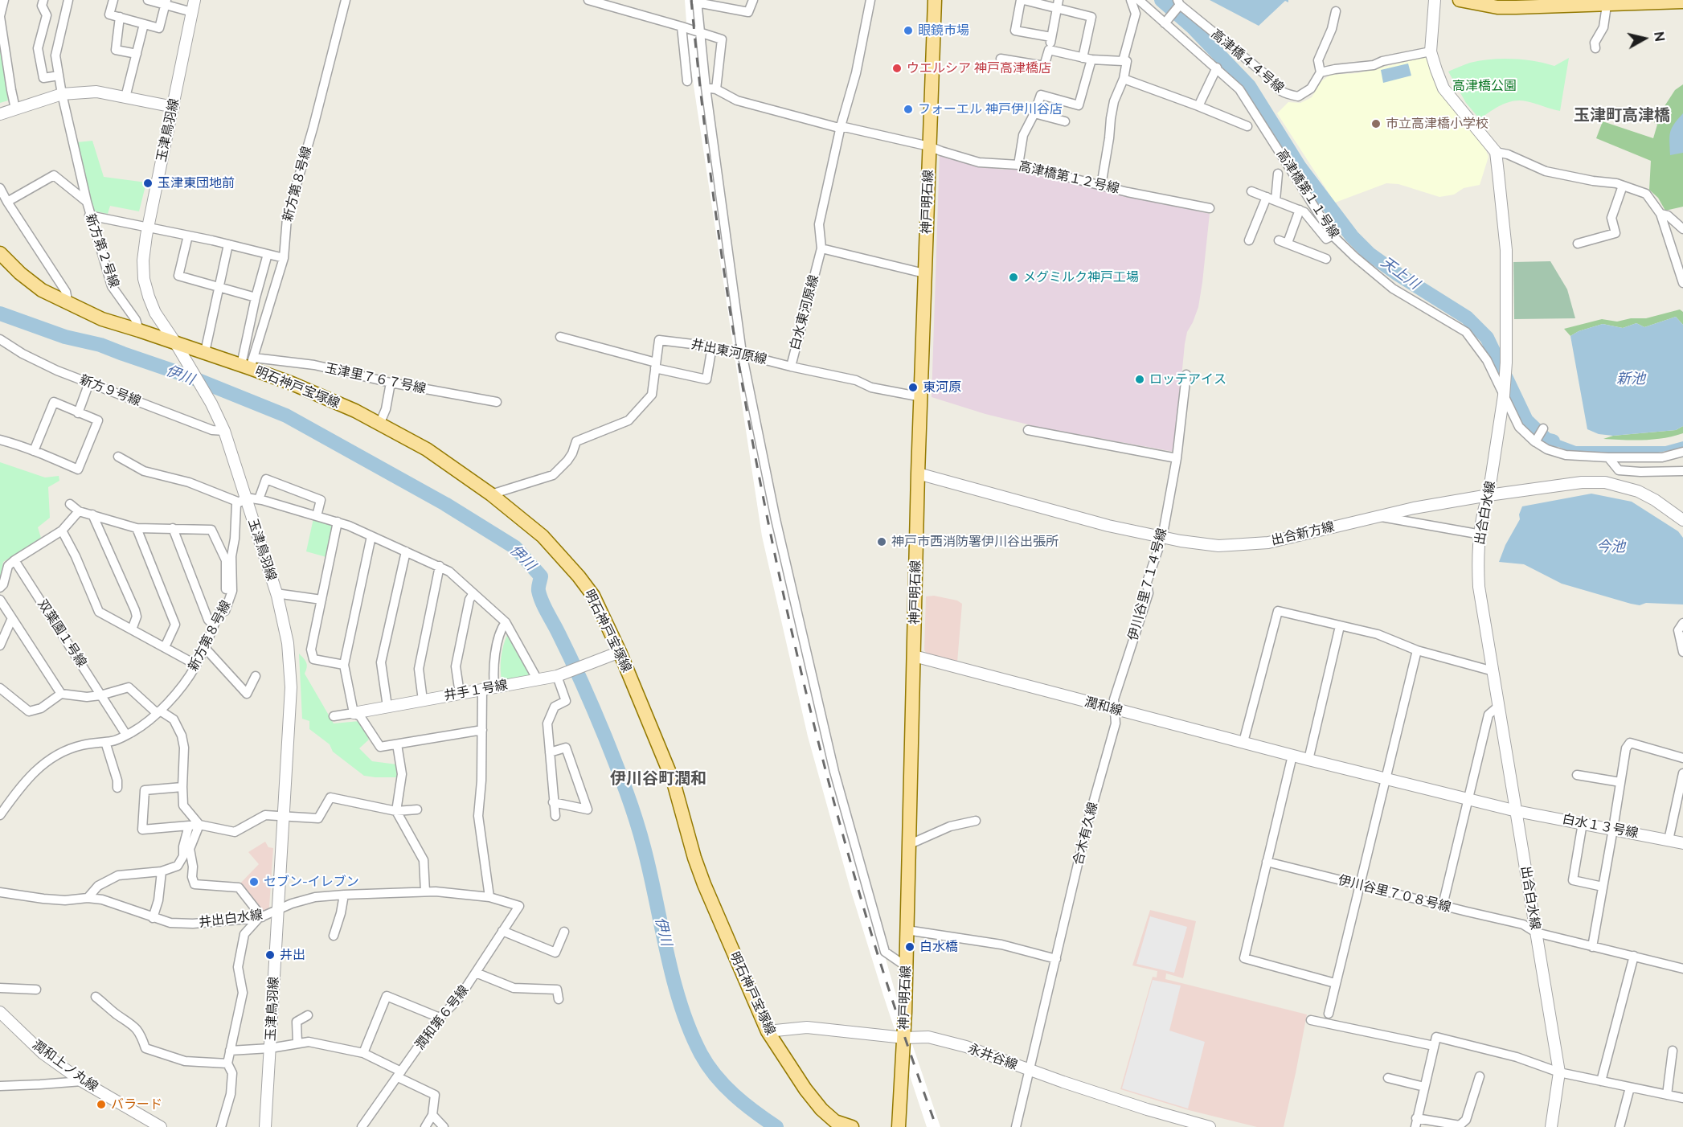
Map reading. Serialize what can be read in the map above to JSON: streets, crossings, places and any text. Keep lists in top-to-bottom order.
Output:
{
  "streets": {
    "main road": ["神戸明石線", "明石神戸宝塚線"],
    "street": [
      "高津橋４４号線",
      "玉津鳥羽線",
      "高津橋第１２号線",
      "新方第８号線",
      "高津橋第１１号線",
      "新方第２号線",
      "白水東河原線",
      "井出東河原線",
      "玉津里７６７号線",
      "新方９号線",
      "出合白水線",
      "出合新方線",
      "伊川谷里７１４号線",
      "双葉園１号線",
      "井手１号線",
      "潤和線",
      "白水１３号線",
      "合木有久線",
      "伊川谷里７０８号線",
      "井出白水線",
      "潤和第６号線",
      "永井谷線",
      "潤和上ノ丸線"
    ]
  },
  "crossings": [
    ["玉津鳥羽線", "新方第８号線"],
    ["玉津鳥羽線", "明石神戸宝塚線"],
    ["玉津鳥羽線", "新方９号線"],
    ["玉津鳥羽線", "井出白水線"],
    ["高津橋第１２号線", "神戸明石線"],
    ["高津橋第１２号線", "白水東河原線"],
    ["新方第８号線", "玉津里７６７号線"],
    ["新方第８号線", "明石神戸宝塚線"],
    ["新方第８号線", "双葉園１号線"],
    ["高津橋第１１号線", "出合白水線"],
    ["神戸明石線", "白水東河原線"],
    ["神戸明石線", "出合新方線"],
    ["神戸明石線", "潤和線"],
    ["神戸明石線", "永井谷線"],
    ["新方第２号線", "明石神戸宝塚線"],
    ["白水東河原線", "井出東河原線"],
    ["井出東河原線", "明石神戸宝塚線"],
    ["玉津里７６７号線", "明石神戸宝塚線"],
    ["明石神戸宝塚線", "井手１号線"],
    ["明石神戸宝塚線", "永井谷線"],
    ["出合白水線", "出合新方線"],
    ["出合白水線", "白水１３号線"],
    ["出合白水線", "伊川谷里７０８号線"],
    ["出合新方線", "伊川谷里７１４号線"],
    ["伊川谷里７１４号線", "潤和線"],
    ["伊川谷里７１４号線", "合木有久線"],
    ["潤和線", "白水１３号線"],
    ["潤和線", "合木有久線"],
    ["合木有久線", "永井谷線"],
    ["井出白水線", "潤和第６号線"]
  ],
  "districts": ["玉津町高津橋", "伊川谷町潤和"],
  "water": [
    "天上川",
    "伊川",
    "新池",
    "今池"
  ],
  "parks": ["高津橋公園"],
  "places": [
    "眼鏡市場",
    "ウエルシア 神戸高津橋店",
    "フォーエル 神戸伊川谷店",
    "市立高津橋小学校",
    "玉津東団地前",
    "メグミルク神戸工場",
    "ロッテアイス",
    "東河原",
    "神戸市西消防署伊川谷出張所",
    "セブン-イレブン",
    "白水橋",
    "井出",
    "バラード"
  ],
  "north": "right"
}
